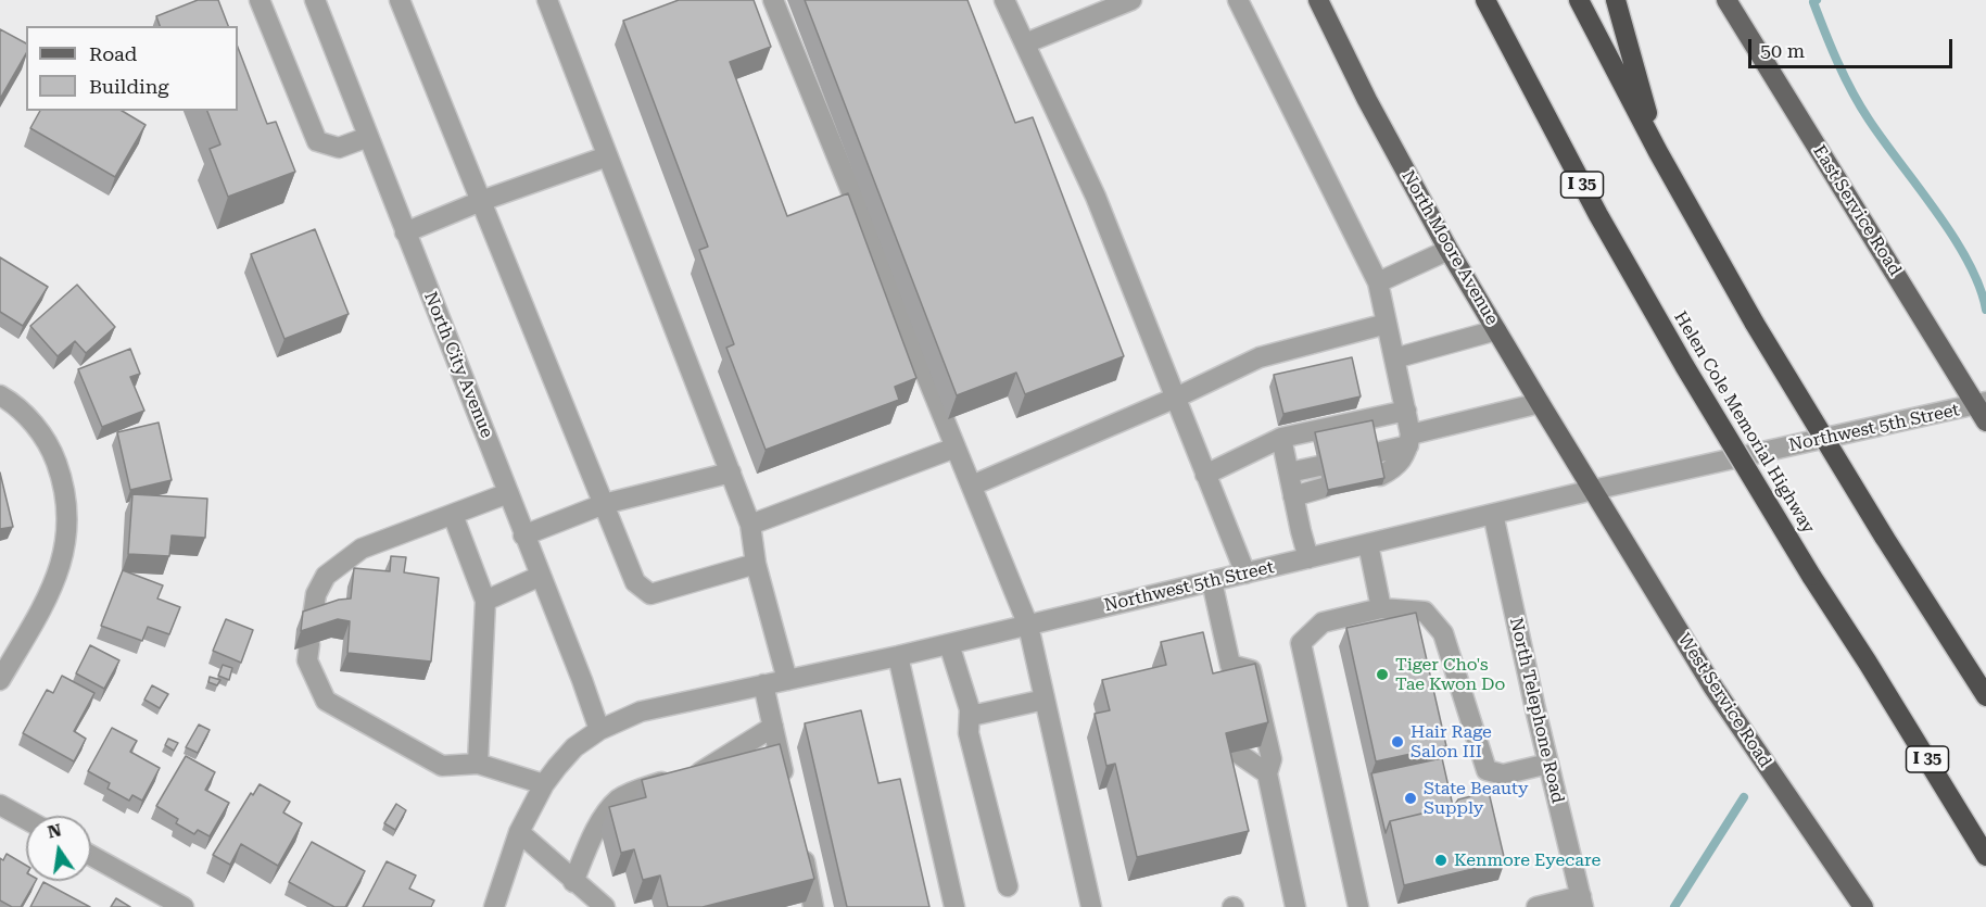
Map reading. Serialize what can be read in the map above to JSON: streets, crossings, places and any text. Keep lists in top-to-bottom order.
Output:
{
  "streets": {
    "highway": ["I 35", "Helen Cole Memorial Highway"],
    "main road": ["East Service Road", "North Moore Avenue", "West Service Road"],
    "street": ["North City Avenue", "Northwest 5th Street", "North Telephone Road"]
  },
  "crossings": [
    ["East Service Road", "Northwest 5th Street"],
    ["North Moore Avenue", "Northwest 5th Street"],
    ["North Moore Avenue", "West Service Road"],
    ["North City Avenue", "Northwest 5th Street"],
    ["Northwest 5th Street", "West Service Road"],
    ["Northwest 5th Street", "North Telephone Road"]
  ],
  "places": [
    "Tiger Cho's Tae Kwon Do",
    "Hair Rage Salon III",
    "State Beauty Supply",
    "Kenmore Eyecare"
  ],
  "legend": ["Road", "Building"],
  "scale_bar": "50 m",
  "north": "top"
}
